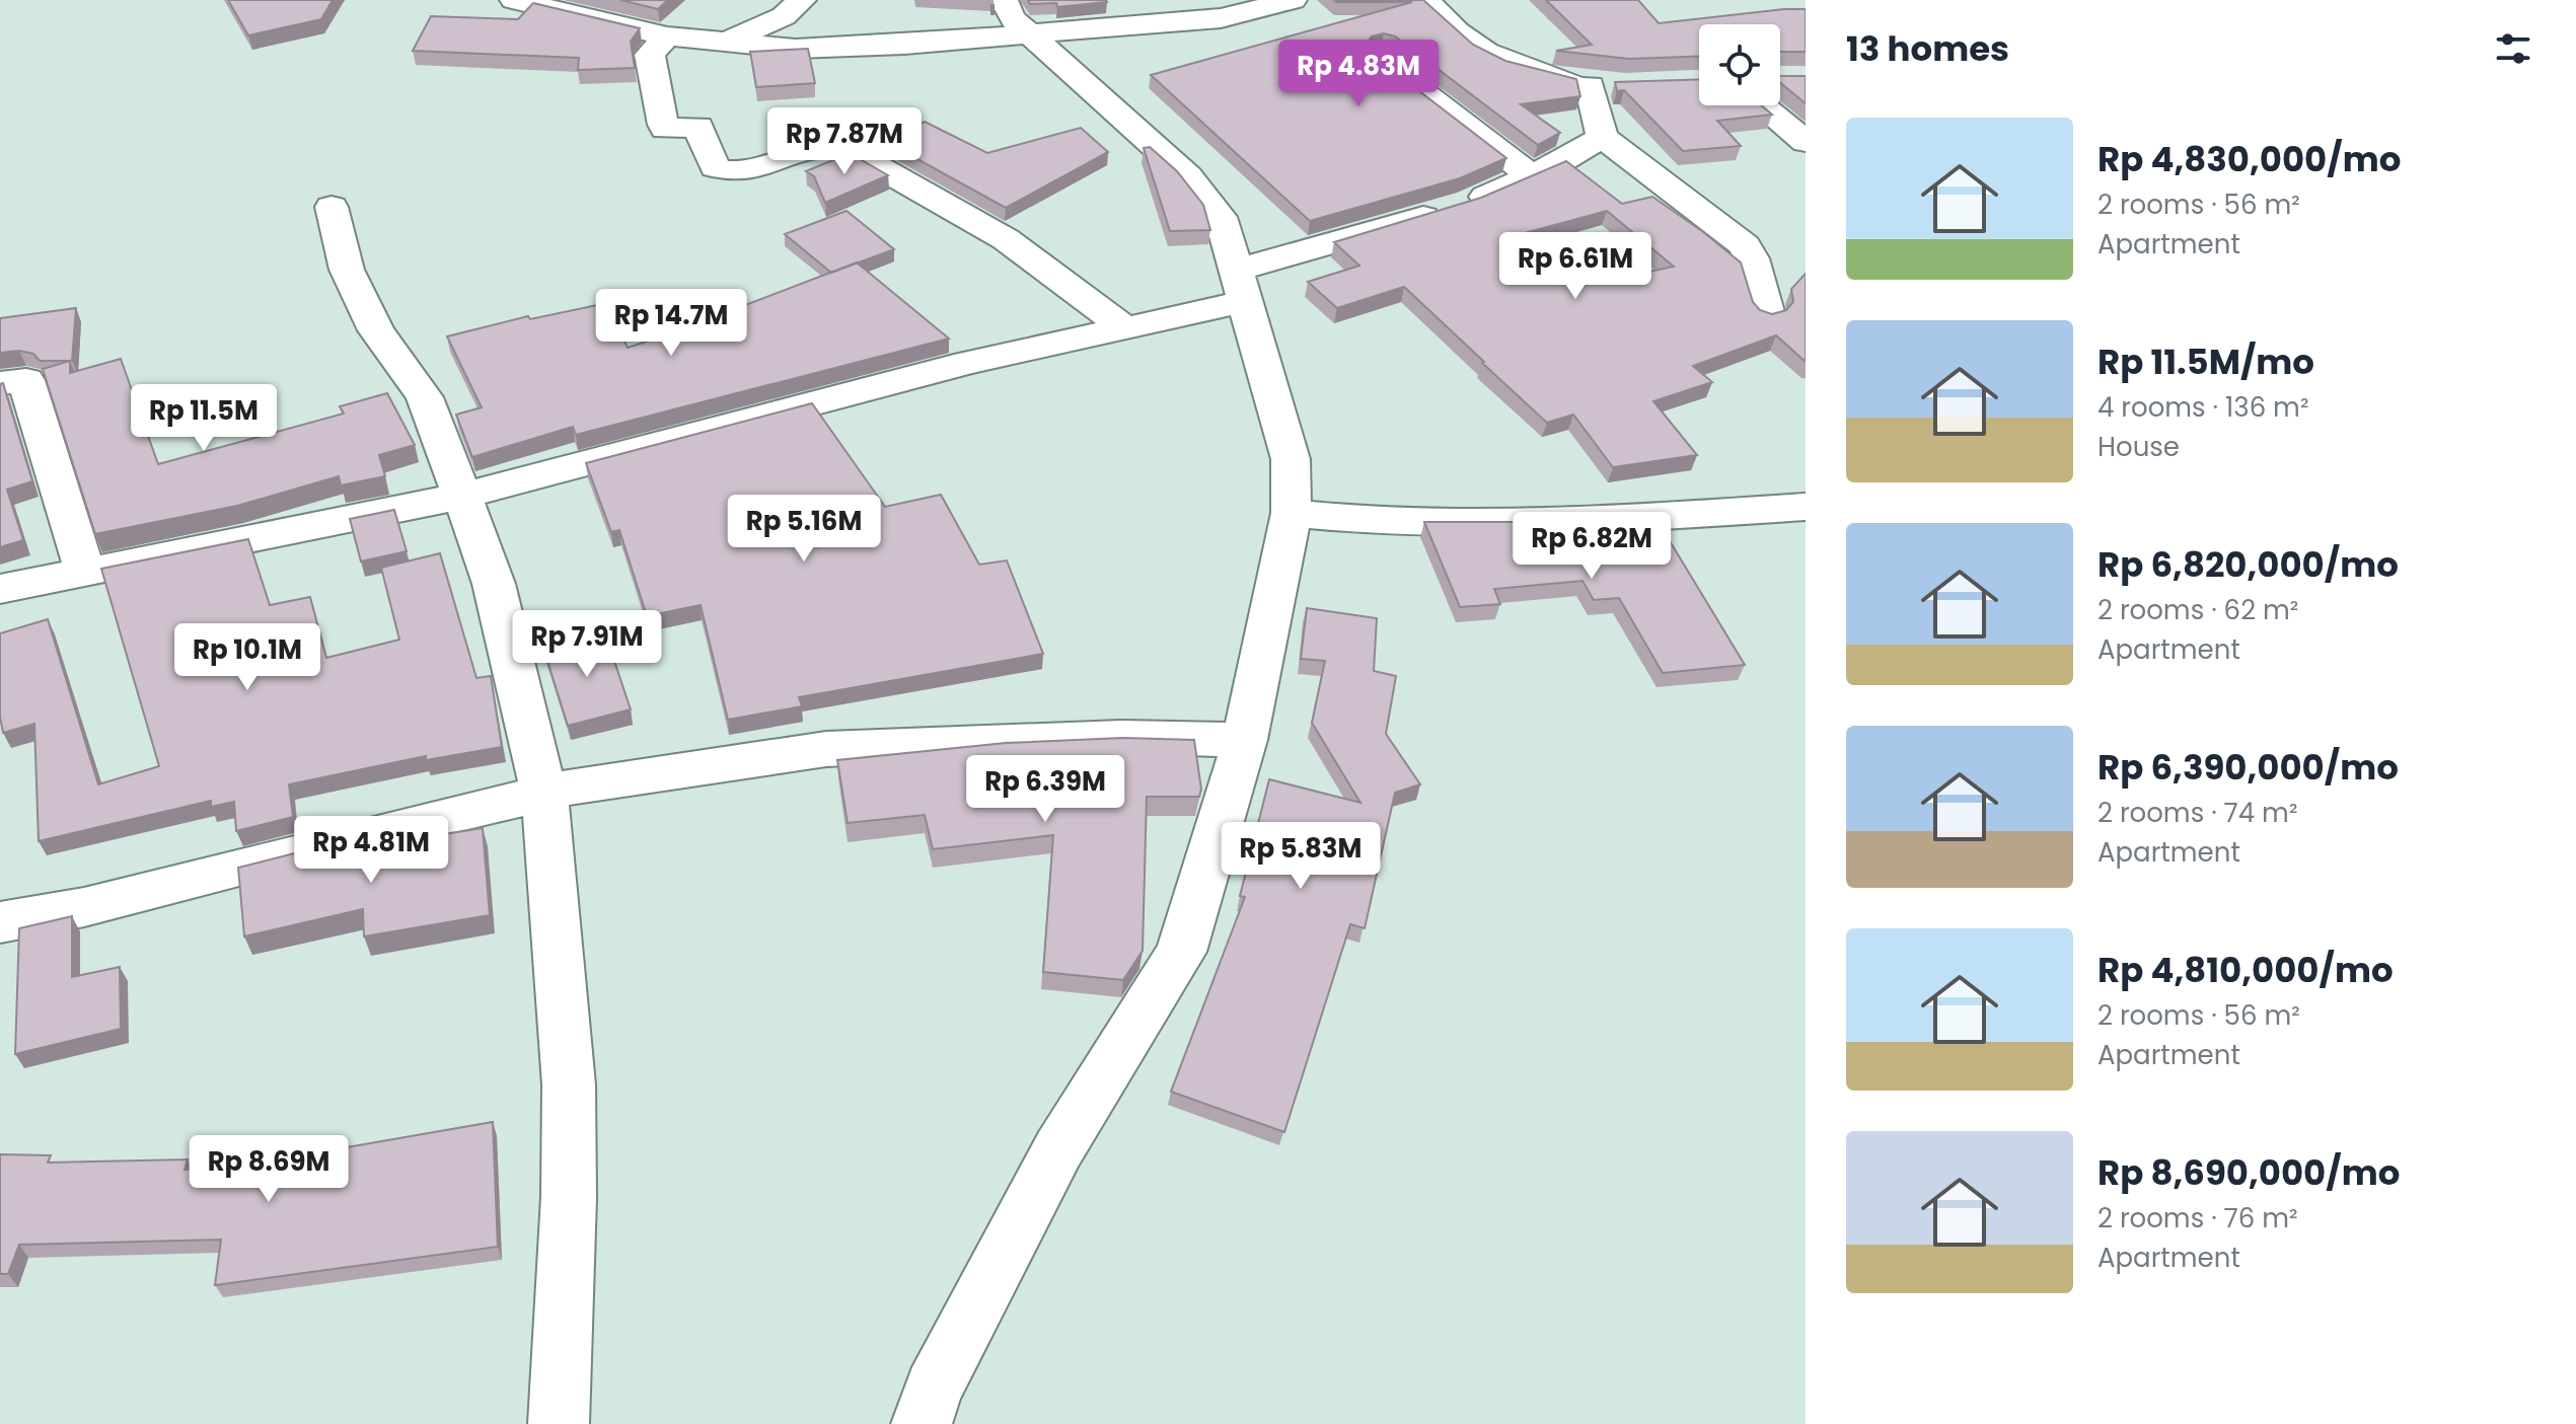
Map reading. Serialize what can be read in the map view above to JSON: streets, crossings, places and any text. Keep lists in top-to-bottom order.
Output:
{
  "page": {
    "heading": "13 homes",
    "price": [
      "Rp 4.83M",
      "Rp 7.87M",
      "Rp 6.61M",
      "Rp 14.7M",
      "Rp 11.5M",
      "Rp 5.16M",
      "Rp 6.82M",
      "Rp 7.91M",
      "Rp 10.1M",
      "Rp 6.39M",
      "Rp 4.81M",
      "Rp 5.83M",
      "Rp 8.69M"
    ],
    "list": [
      {
        "name": "Rp 4,830,000/mo",
        "note": "2 rooms · 56 m² · Apartment"
      },
      {
        "name": "Rp 11.5M/mo",
        "note": "4 rooms · 136 m² · House"
      },
      {
        "name": "Rp 6,820,000/mo",
        "note": "2 rooms · 62 m² · Apartment"
      },
      {
        "name": "Rp 6,390,000/mo",
        "note": "2 rooms · 74 m² · Apartment"
      },
      {
        "name": "Rp 4,810,000/mo",
        "note": "2 rooms · 56 m² · Apartment"
      },
      {
        "name": "Rp 8,690,000/mo",
        "note": "2 rooms · 76 m² · Apartment"
      }
    ]
  }
}
